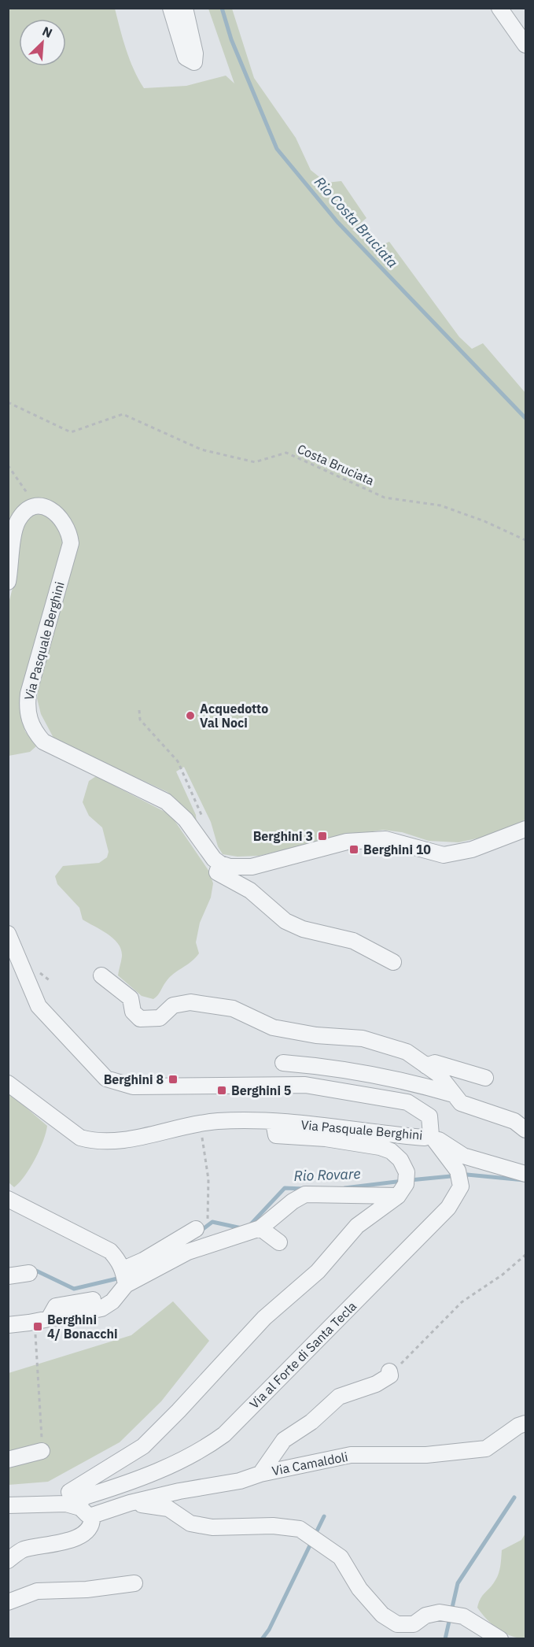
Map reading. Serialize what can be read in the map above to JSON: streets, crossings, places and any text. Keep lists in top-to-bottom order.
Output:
{
  "streets": {
    "street": ["Via Pasquale Berghini", "Via al Forte di Santa Tecla", "Via Camaldoli"],
    "path": ["Costa Bruciata"]
  },
  "crossings": [
    ["Via Pasquale Berghini", "Via al Forte di Santa Tecla"],
    ["Via al Forte di Santa Tecla", "Via Camaldoli"]
  ],
  "water": ["Rio Costa Bruciata", "Rio Rovare"],
  "places": {
    "other": ["Acquedotto Val Noci"],
    "transit": [
      "Berghini 3",
      "Berghini 10",
      "Berghini 8",
      "Berghini 5",
      "Berghini 4/ Bonacchi"
    ]
  },
  "north": "top right"
}
